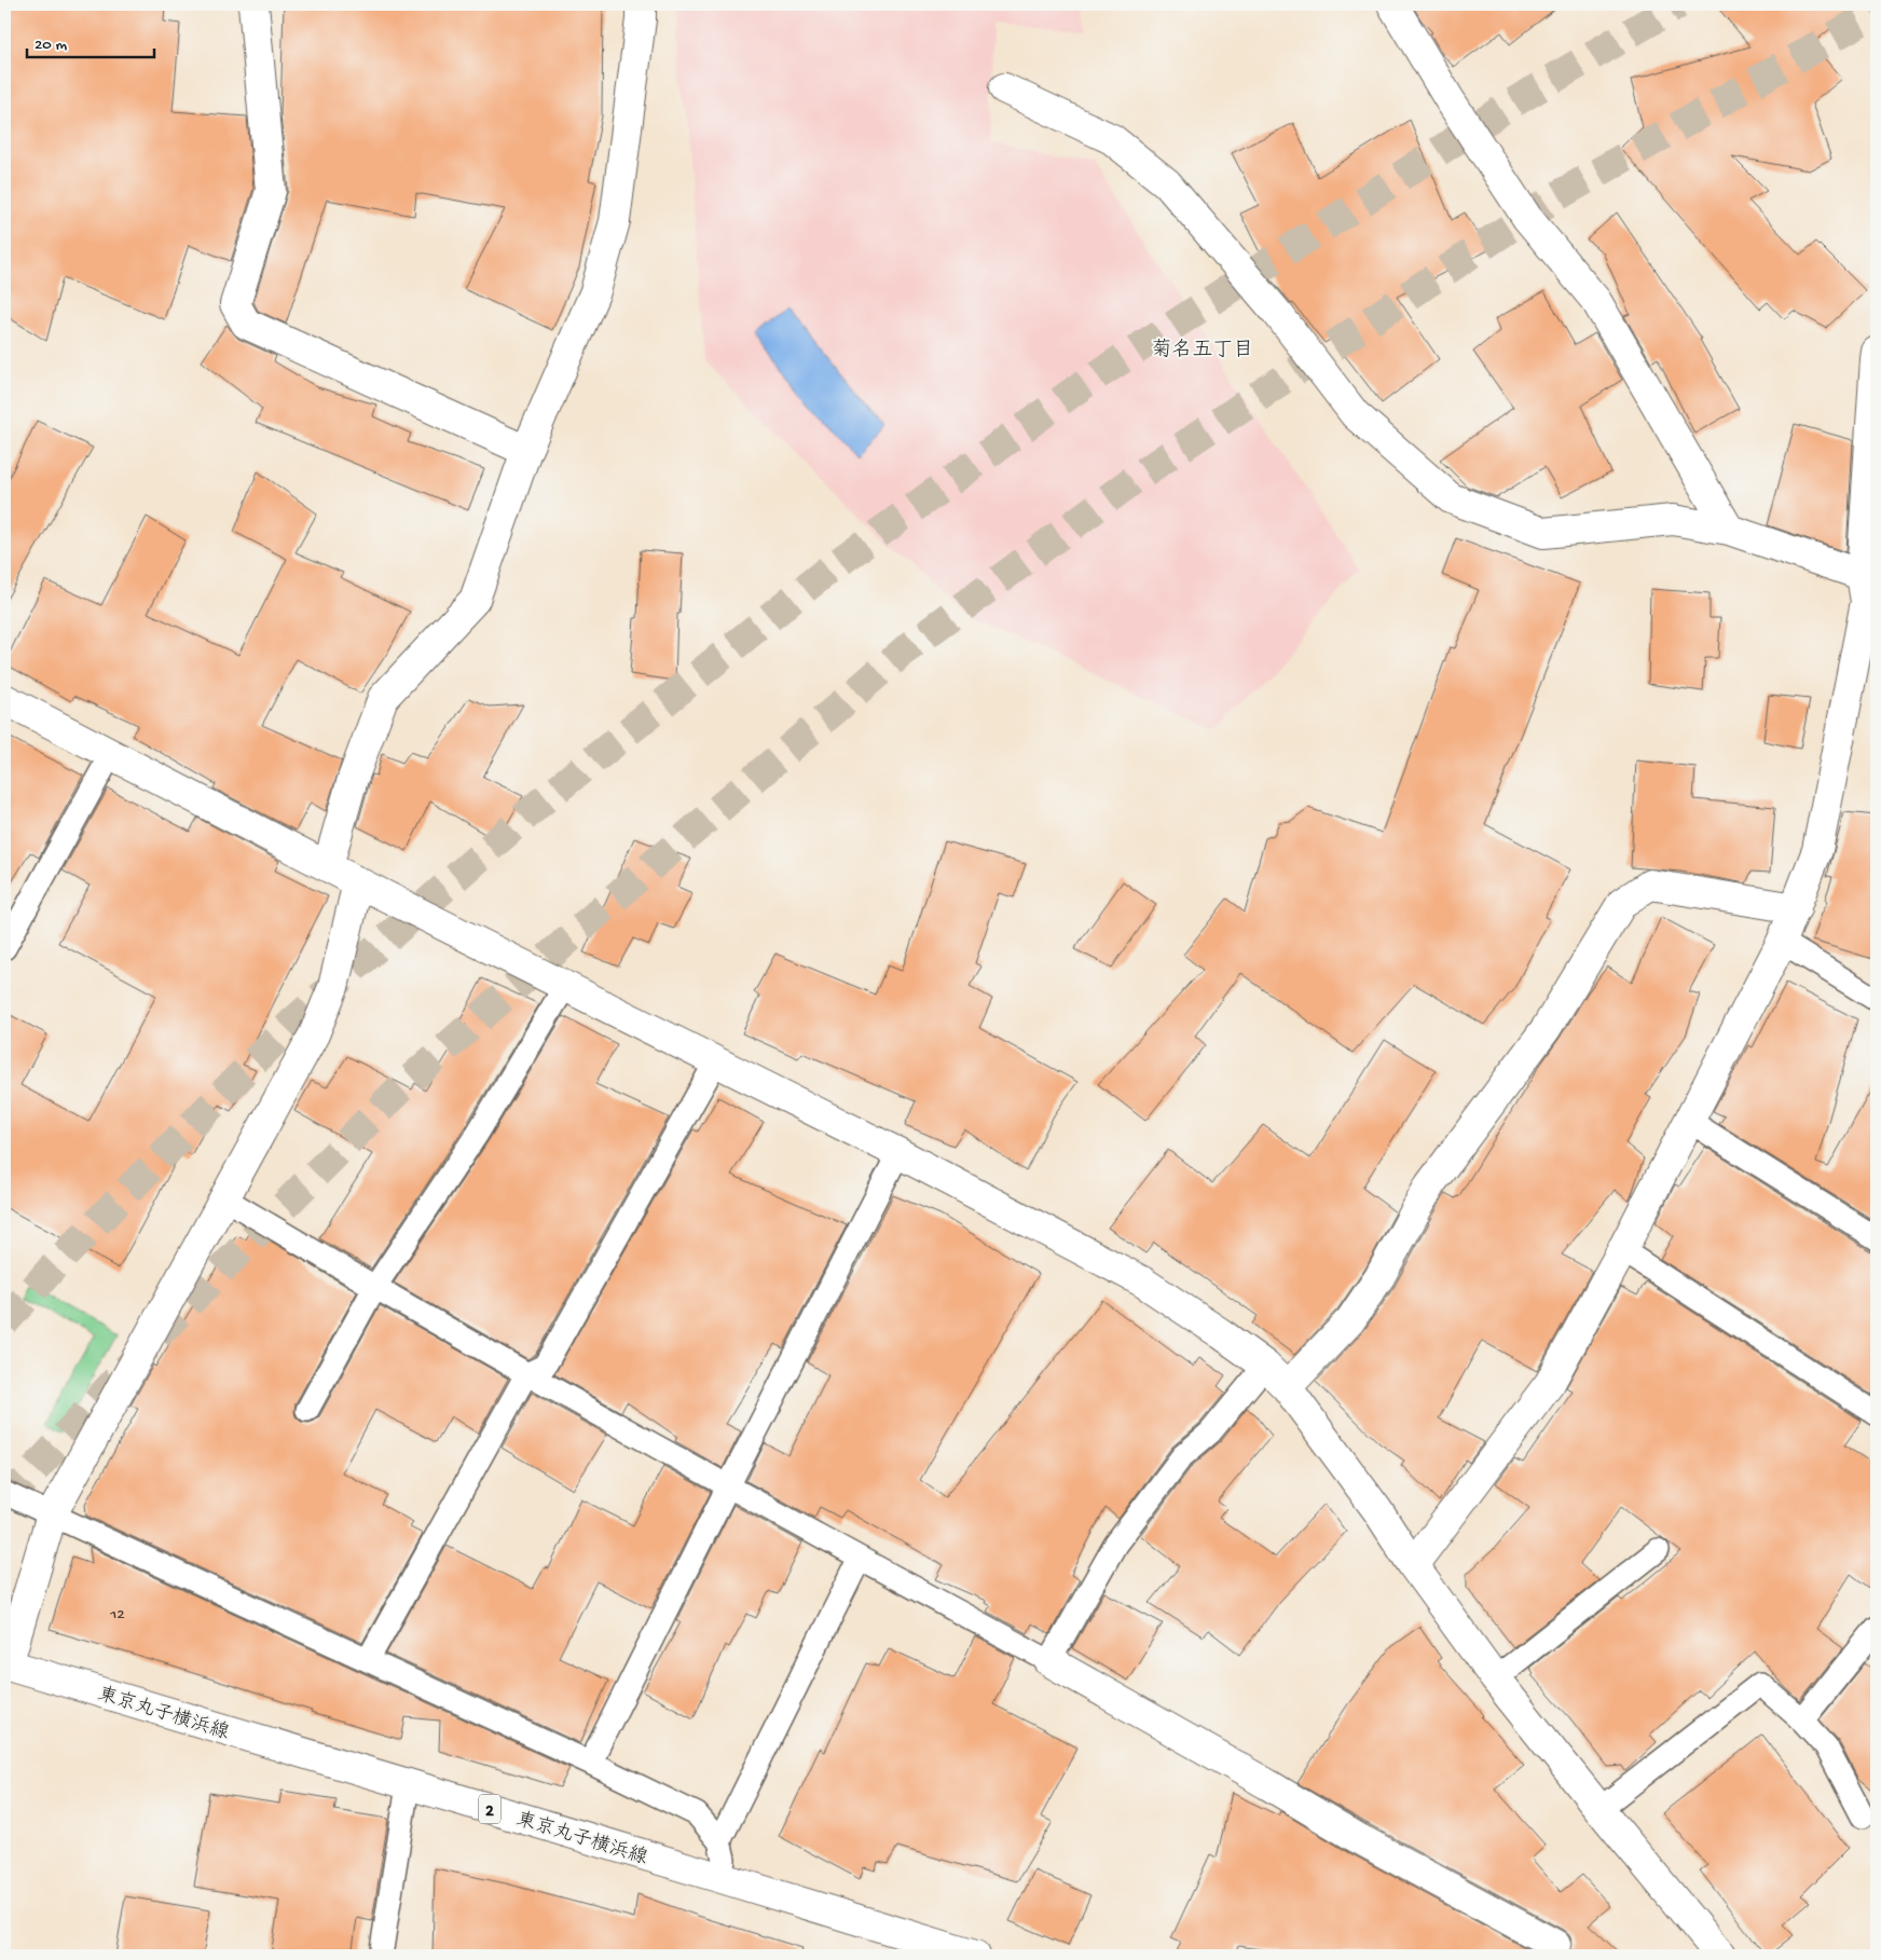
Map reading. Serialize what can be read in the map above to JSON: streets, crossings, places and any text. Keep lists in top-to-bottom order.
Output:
{
  "streets": {
    "street": ["東京丸子横浜線", "2"]
  },
  "districts": ["菊名五丁目"],
  "house_numbers": ["12"],
  "scale_bar": "20 m"
}
